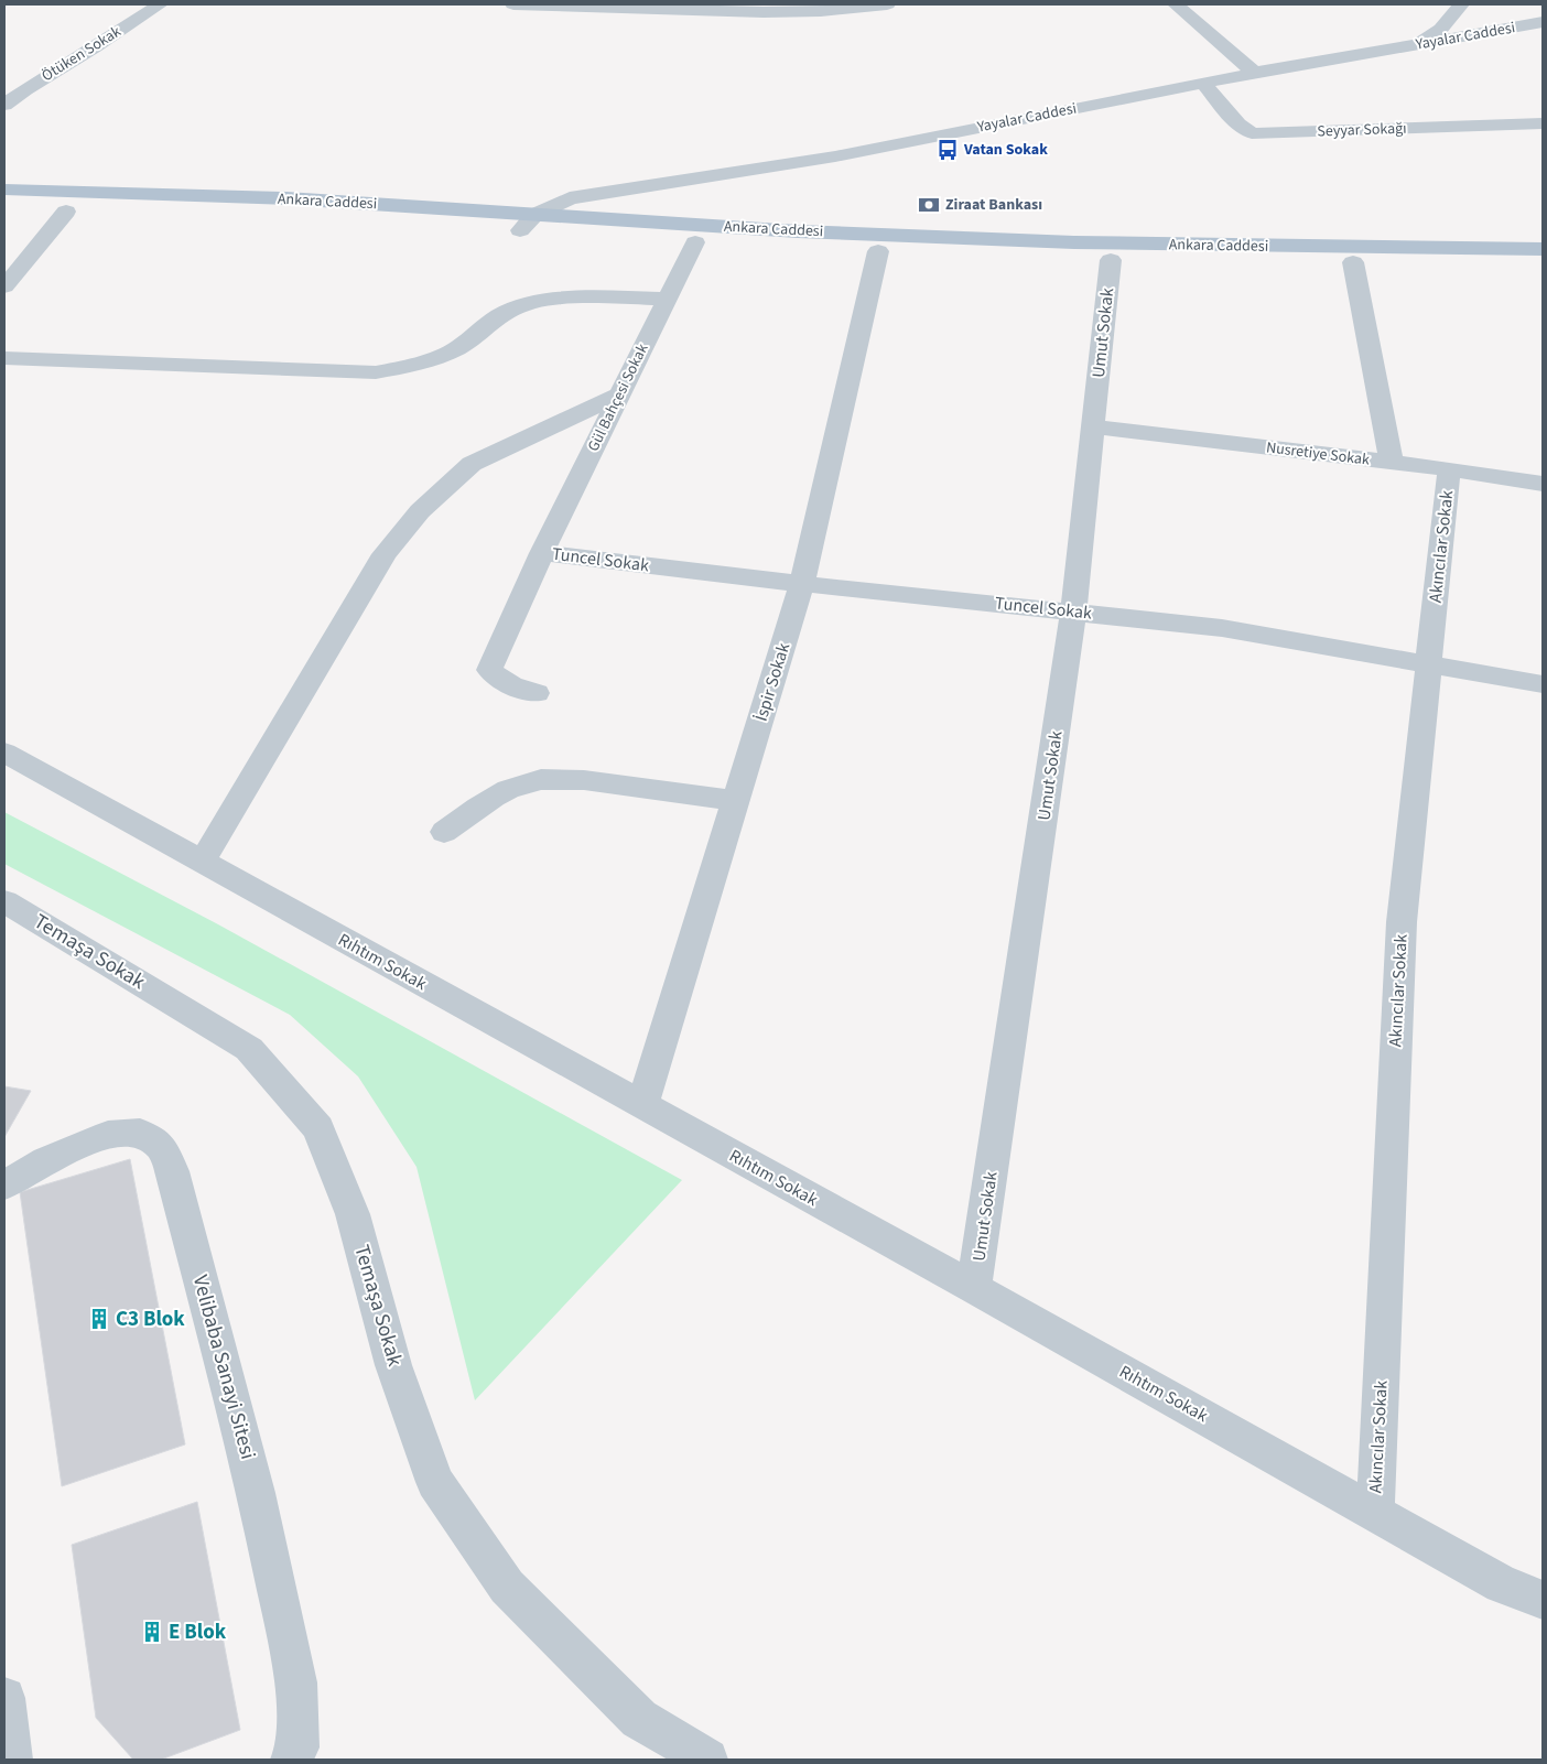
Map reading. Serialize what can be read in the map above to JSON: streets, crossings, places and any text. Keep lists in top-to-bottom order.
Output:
{
  "streets": {
    "main road": ["Ankara Caddesi"],
    "street": [
      "Yayalar Caddesi",
      "Ötüken Sokak",
      "Seyyar Sokağı",
      "Umut Sokak",
      "Gül Bahçesi Sokak",
      "Nusretiye Sokak",
      "Akıncılar Sokak",
      "Tuncel Sokak",
      "İspir Sokak",
      "Temaşa Sokak",
      "Rıhtım Sokak",
      "Velibaba Sanayi Sitesi"
    ]
  },
  "crossings": [
    ["Yayalar Caddesi", "Seyyar Sokağı"],
    ["Yayalar Caddesi", "Ankara Caddesi"],
    ["Ankara Caddesi", "Umut Sokak"],
    ["Ankara Caddesi", "Gül Bahçesi Sokak"],
    ["Ankara Caddesi", "İspir Sokak"],
    ["Umut Sokak", "Nusretiye Sokak"],
    ["Umut Sokak", "Tuncel Sokak"],
    ["Umut Sokak", "Rıhtım Sokak"],
    ["Gül Bahçesi Sokak", "Tuncel Sokak"],
    ["Nusretiye Sokak", "Akıncılar Sokak"],
    ["Akıncılar Sokak", "Tuncel Sokak"],
    ["Akıncılar Sokak", "Rıhtım Sokak"],
    ["Tuncel Sokak", "İspir Sokak"],
    ["İspir Sokak", "Rıhtım Sokak"]
  ],
  "places": {
    "bus stop": ["Vatan Sokak"],
    "bank": ["Ziraat Bankası"],
    "building": ["C3 Blok", "E Blok"]
  }
}
